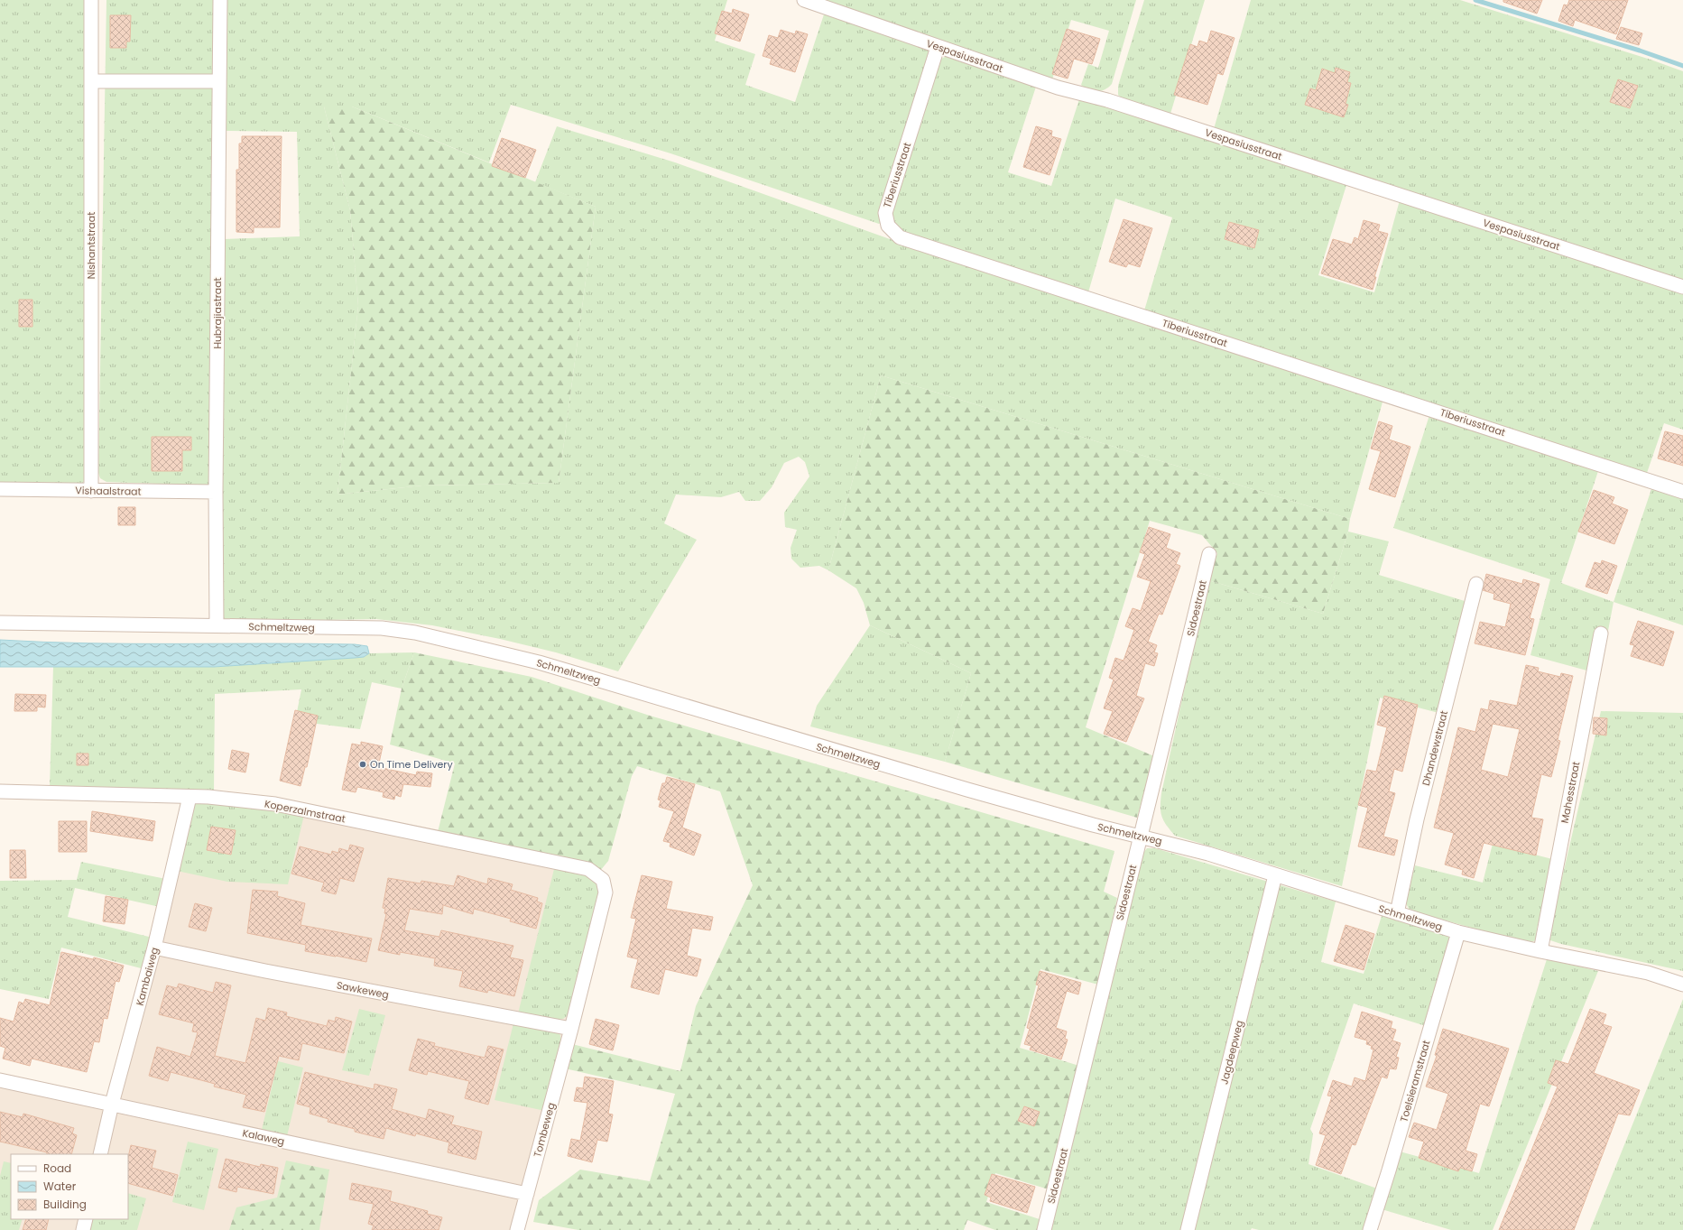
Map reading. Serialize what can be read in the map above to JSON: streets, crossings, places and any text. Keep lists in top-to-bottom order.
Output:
{
  "streets": {
    "street": [
      "Vespasiusstraat",
      "Tiberiusstraat",
      "Nishantstraat",
      "Hubrajiastraat",
      "Vishaalstraat",
      "Sidoestraat",
      "Schmeltzweg",
      "Dhandewstraat",
      "Mahesstraat",
      "Koperzalmstraat",
      "Kambaiweg",
      "Sawkeweg",
      "Jagdeepweg",
      "Toelsieramstraat",
      "Tombeweg",
      "Kalaweg"
    ]
  },
  "crossings": [
    ["Vespasiusstraat", "Tiberiusstraat"],
    ["Nishantstraat", "Vishaalstraat"],
    ["Hubrajiastraat", "Vishaalstraat"],
    ["Hubrajiastraat", "Schmeltzweg"],
    ["Sidoestraat", "Schmeltzweg"],
    ["Schmeltzweg", "Dhandewstraat"],
    ["Schmeltzweg", "Mahesstraat"],
    ["Schmeltzweg", "Jagdeepweg"],
    ["Schmeltzweg", "Toelsieramstraat"],
    ["Koperzalmstraat", "Kambaiweg"],
    ["Koperzalmstraat", "Tombeweg"],
    ["Kambaiweg", "Sawkeweg"],
    ["Kambaiweg", "Kalaweg"],
    ["Sawkeweg", "Tombeweg"],
    ["Tombeweg", "Kalaweg"]
  ],
  "places": ["On Time Delivery"],
  "legend": ["Road", "Water", "Building"]
}
